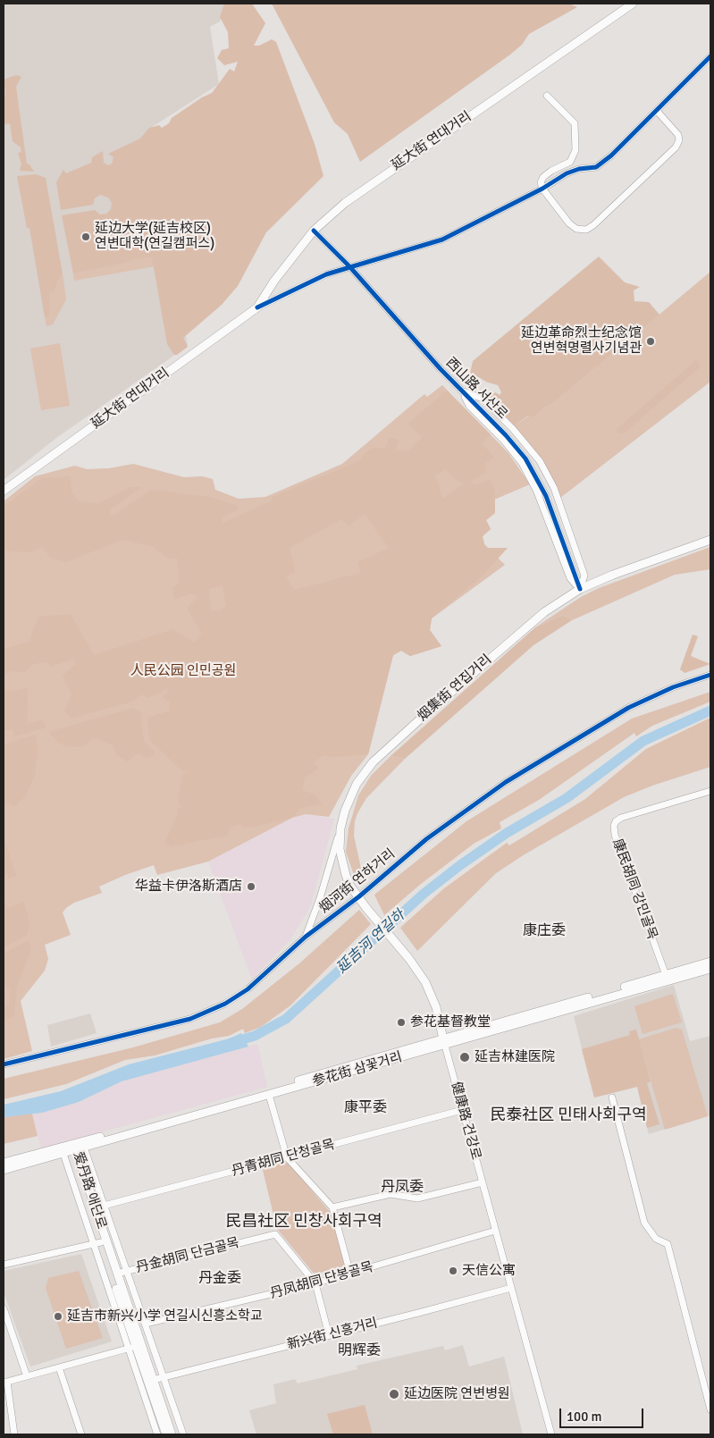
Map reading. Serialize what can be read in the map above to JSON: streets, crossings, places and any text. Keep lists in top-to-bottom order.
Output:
{
  "streets": {
    "main road": [
      "延大街 연대거리",
      "烟集街 연집거리",
      "参花街 삼꽃거리",
      "健康路 건강로",
      "爱丹路 애단로"
    ],
    "street": [
      "西山路 서산로",
      "烟河街 연하거리",
      "康民胡同 강민골목",
      "丹青胡同 단청골목",
      "丹金胡同 단금골목",
      "丹凤胡同 단봉골목",
      "新兴街 신흥거리"
    ]
  },
  "crossings": [
    ["延大街 연대거리", "西山路 서산로"],
    ["西山路 서산로", "烟集街 연집거리"],
    ["烟集街 연집거리", "烟河街 연하거리"],
    ["烟集街 연집거리", "健康路 건강로"],
    ["烟河街 연하거리", "健康路 건강로"],
    ["康民胡同 강민골목", "参花街 삼꽃거리"],
    ["参花街 삼꽃거리", "健康路 건강로"],
    ["参花街 삼꽃거리", "爱丹路 애단로"],
    ["健康路 건강로", "丹青胡同 단청골목"],
    ["健康路 건강로", "丹凤胡同 단봉골목"],
    ["健康路 건강로", "新兴街 신흥거리"],
    ["丹青胡同 단청골목", "爱丹路 애단로"],
    ["爱丹路 애단로", "丹金胡同 단금골목"],
    ["爱丹路 애단로", "丹凤胡同 단봉골목"],
    ["爱丹路 애단로", "新兴街 신흥거리"],
    ["丹金胡同 단금골목", "丹凤胡同 단봉골목"]
  ],
  "districts": [
    "康庄委",
    "康平委",
    "民泰社区 민태사회구역",
    "丹凤委",
    "民昌社区 민창사회구역",
    "丹金委",
    "明辉委"
  ],
  "water": ["延吉河 연길하"],
  "parks": ["人民公园 인민공원"],
  "places": [
    "延边大学(延吉校区) 연변대학(연길캠퍼스)",
    "延边革命烈士纪念馆 연변혁명렬사기념관",
    "华益卡伊洛斯酒店",
    "参花基督教堂",
    "延吉林建医院",
    "天信公寓",
    "延吉市新兴小学 연길시신흥소학교",
    "延边医院 연변병원"
  ],
  "scale_bar": "100 m"
}
